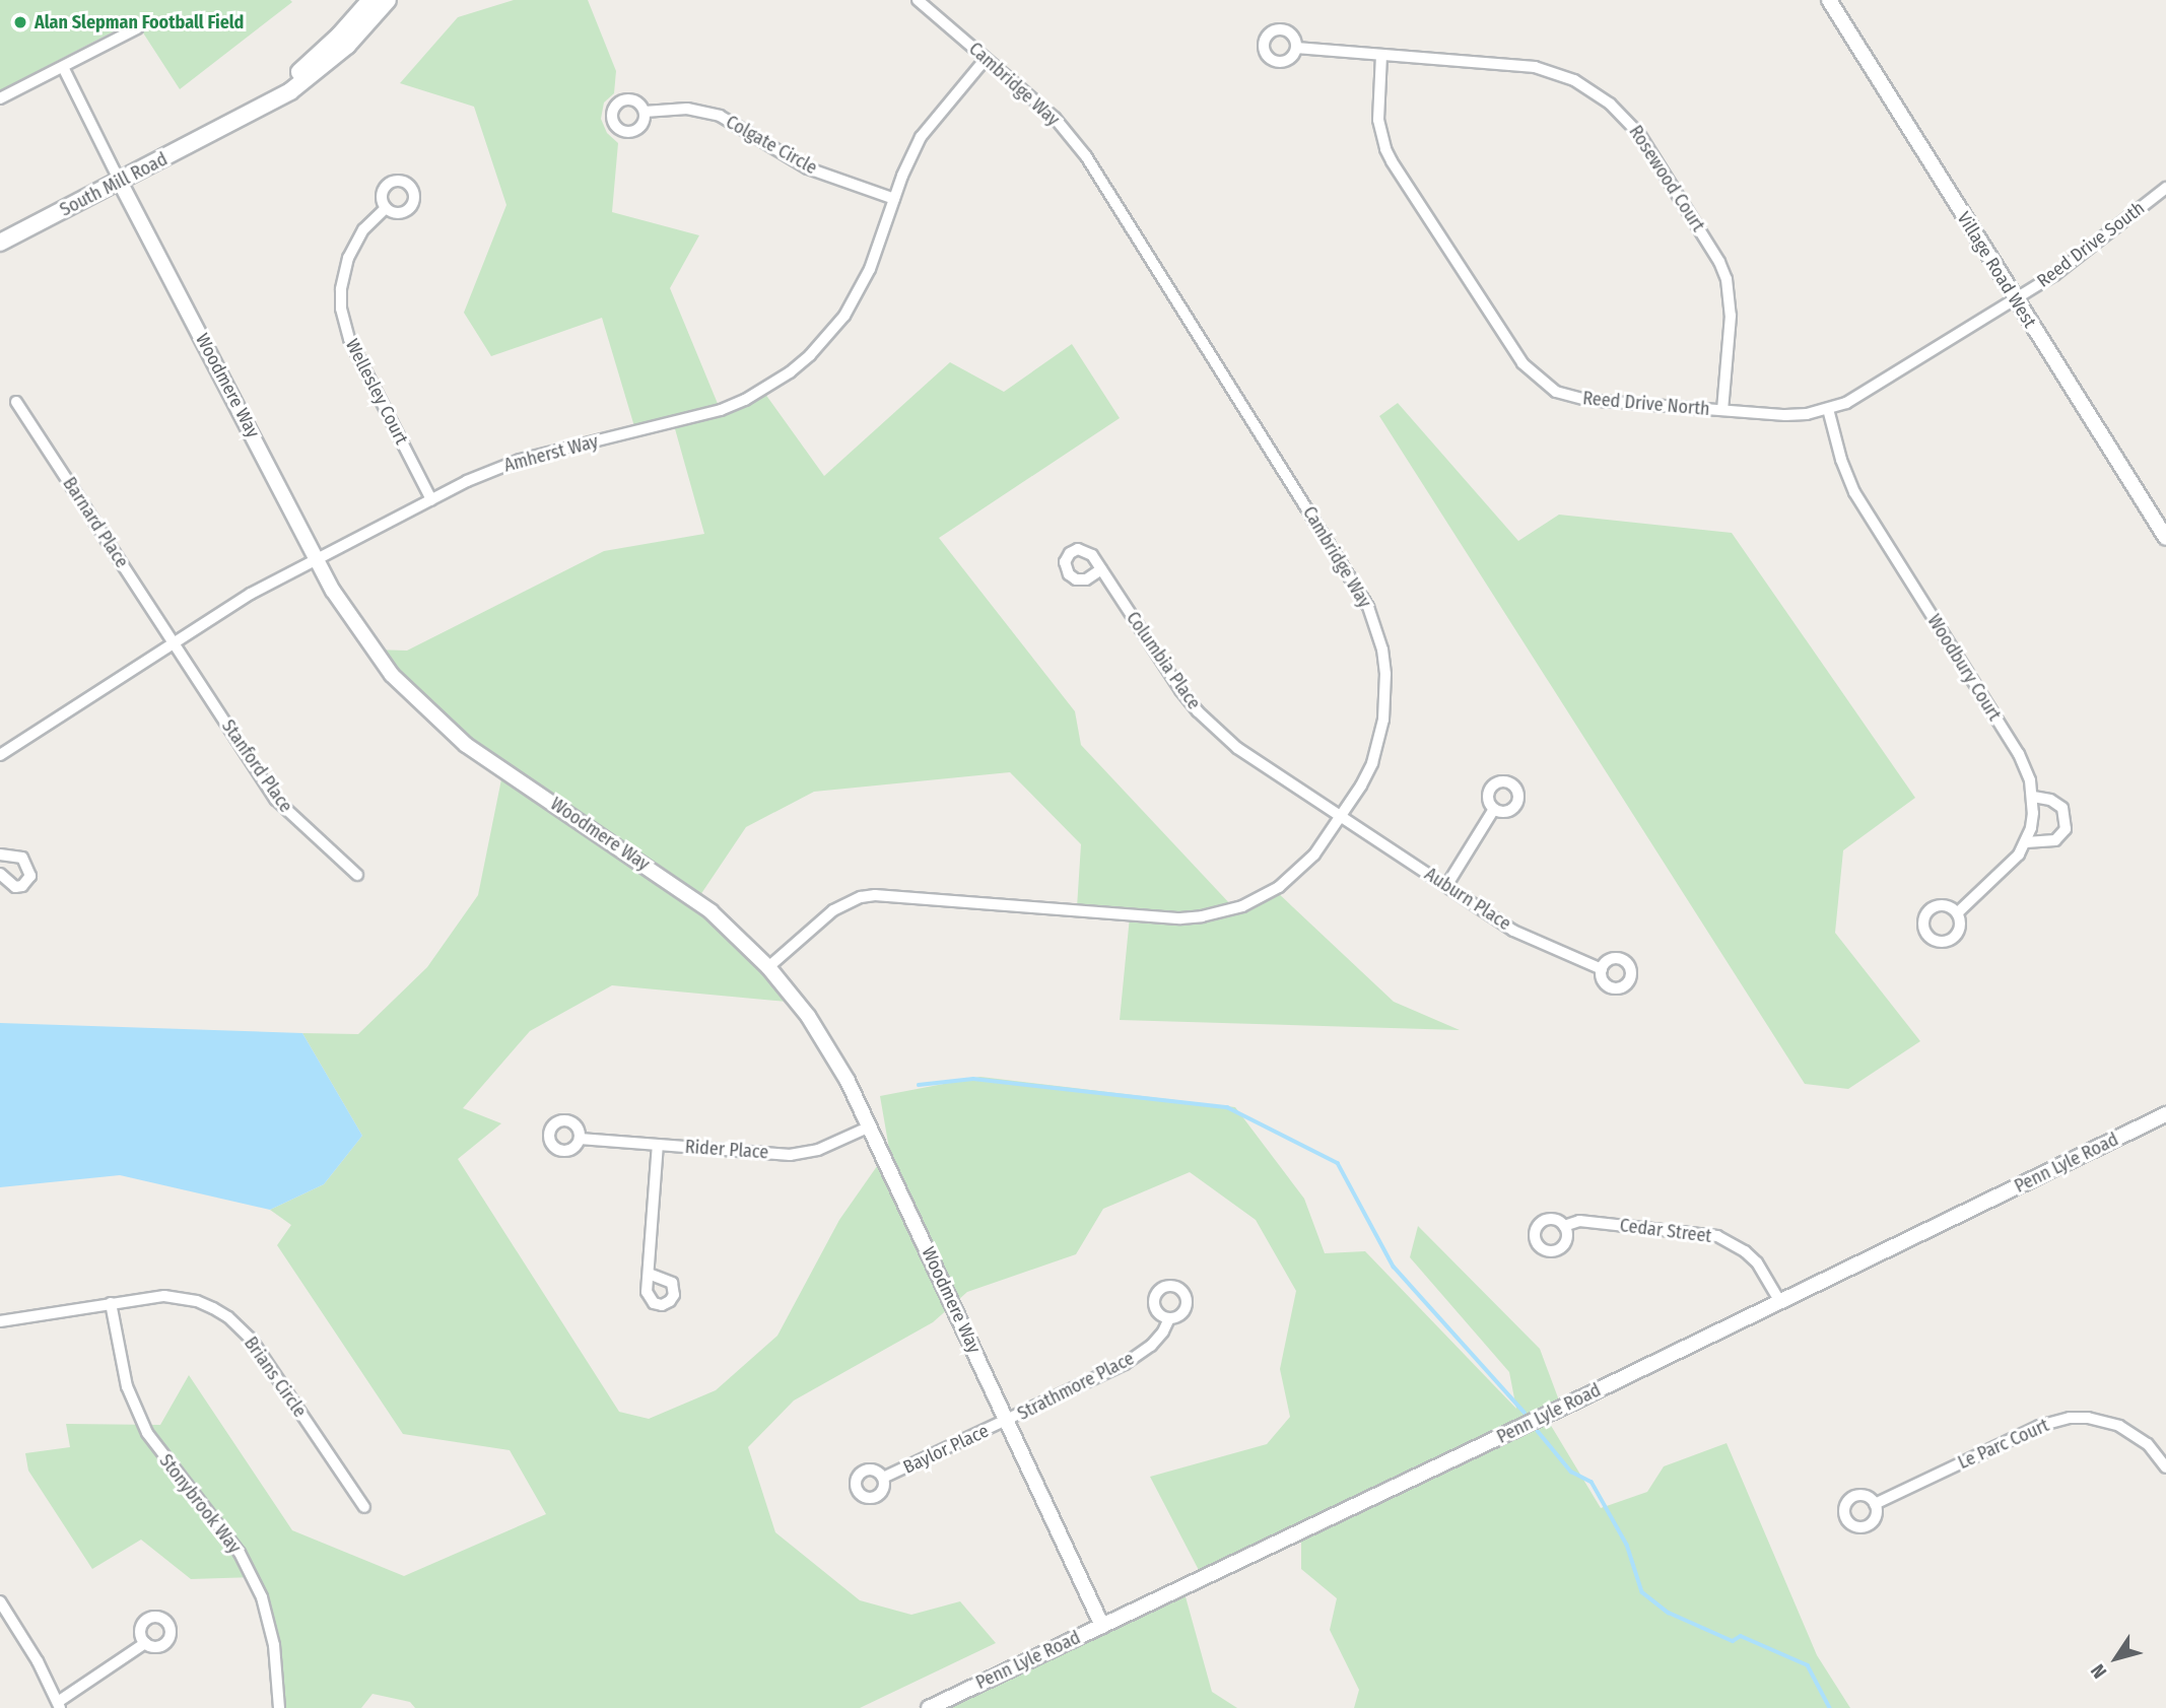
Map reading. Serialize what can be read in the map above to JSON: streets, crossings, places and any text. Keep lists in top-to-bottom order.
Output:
{
  "streets": {
    "main road": ["South Mill Road"],
    "street": [
      "Cambridge Way",
      "Colgate Circle",
      "Rosewood Court",
      "Reed Drive South",
      "Village Road West",
      "Woodmere Way",
      "Wellesley Court",
      "Reed Drive North",
      "Amherst Way",
      "Barnard Place",
      "Columbia Place",
      "Woodbury Court",
      "Stanford Place",
      "Auburn Place",
      "Rider Place",
      "Penn Lyle Road",
      "Cedar Street",
      "Brians Circle",
      "Strathmore Place",
      "Le Parc Court",
      "Baylor Place",
      "Stonybrook Way"
    ]
  },
  "crossings": [
    ["Cambridge Way", "Woodmere Way"],
    ["Cambridge Way", "Amherst Way"],
    ["Cambridge Way", "Columbia Place"],
    ["Cambridge Way", "Auburn Place"],
    ["Colgate Circle", "Amherst Way"],
    ["Rosewood Court", "Reed Drive North"],
    ["South Mill Road", "Woodmere Way"],
    ["Reed Drive South", "Village Road West"],
    ["Reed Drive South", "Reed Drive North"],
    ["Village Road West", "Reed Drive North"],
    ["Woodmere Way", "Amherst Way"],
    ["Woodmere Way", "Rider Place"],
    ["Woodmere Way", "Penn Lyle Road"],
    ["Woodmere Way", "Strathmore Place"],
    ["Woodmere Way", "Baylor Place"],
    ["Wellesley Court", "Amherst Way"],
    ["Reed Drive North", "Woodbury Court"],
    ["Amherst Way", "Barnard Place"],
    ["Amherst Way", "Stanford Place"],
    ["Barnard Place", "Stanford Place"],
    ["Columbia Place", "Auburn Place"],
    ["Penn Lyle Road", "Cedar Street"],
    ["Brians Circle", "Stonybrook Way"],
    ["Strathmore Place", "Baylor Place"]
  ],
  "places": ["Alan Slepman Football Field"],
  "north": "bottom left"
}
